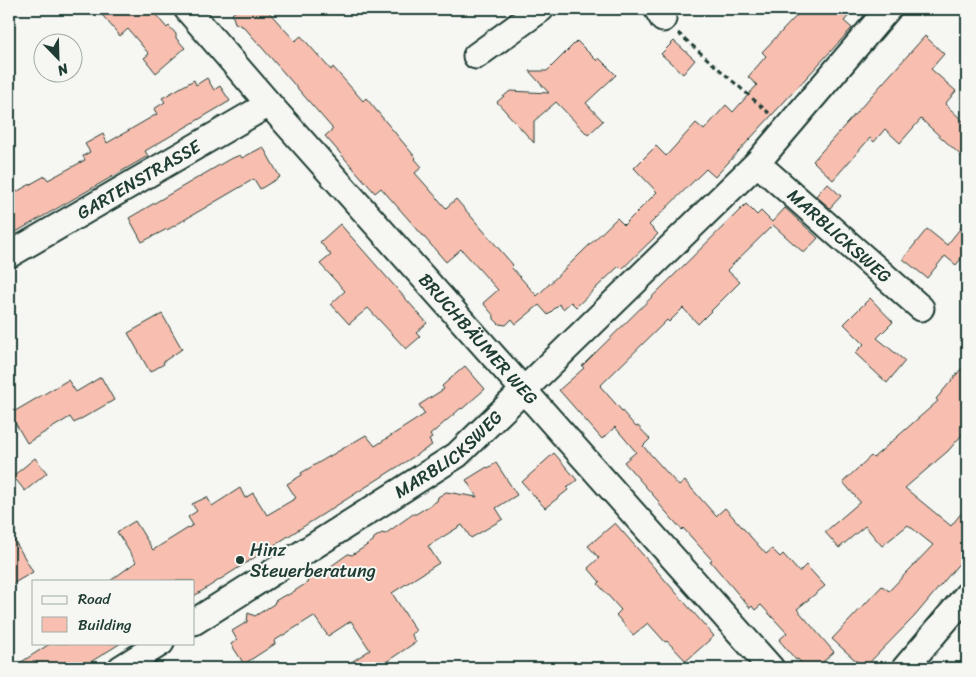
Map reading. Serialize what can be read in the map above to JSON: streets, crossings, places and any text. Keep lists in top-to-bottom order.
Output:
{
  "streets": {
    "street": ["GARTENSTRASSE", "MARBLICKSWEG", "BRUCHBÄUMER WEG"]
  },
  "crossings": [
    ["GARTENSTRASSE", "BRUCHBÄUMER WEG"],
    ["MARBLICKSWEG", "BRUCHBÄUMER WEG"]
  ],
  "places": ["Hinz Steuerberatung"],
  "legend": ["Road", "Building"],
  "north": "bottom right"
}
